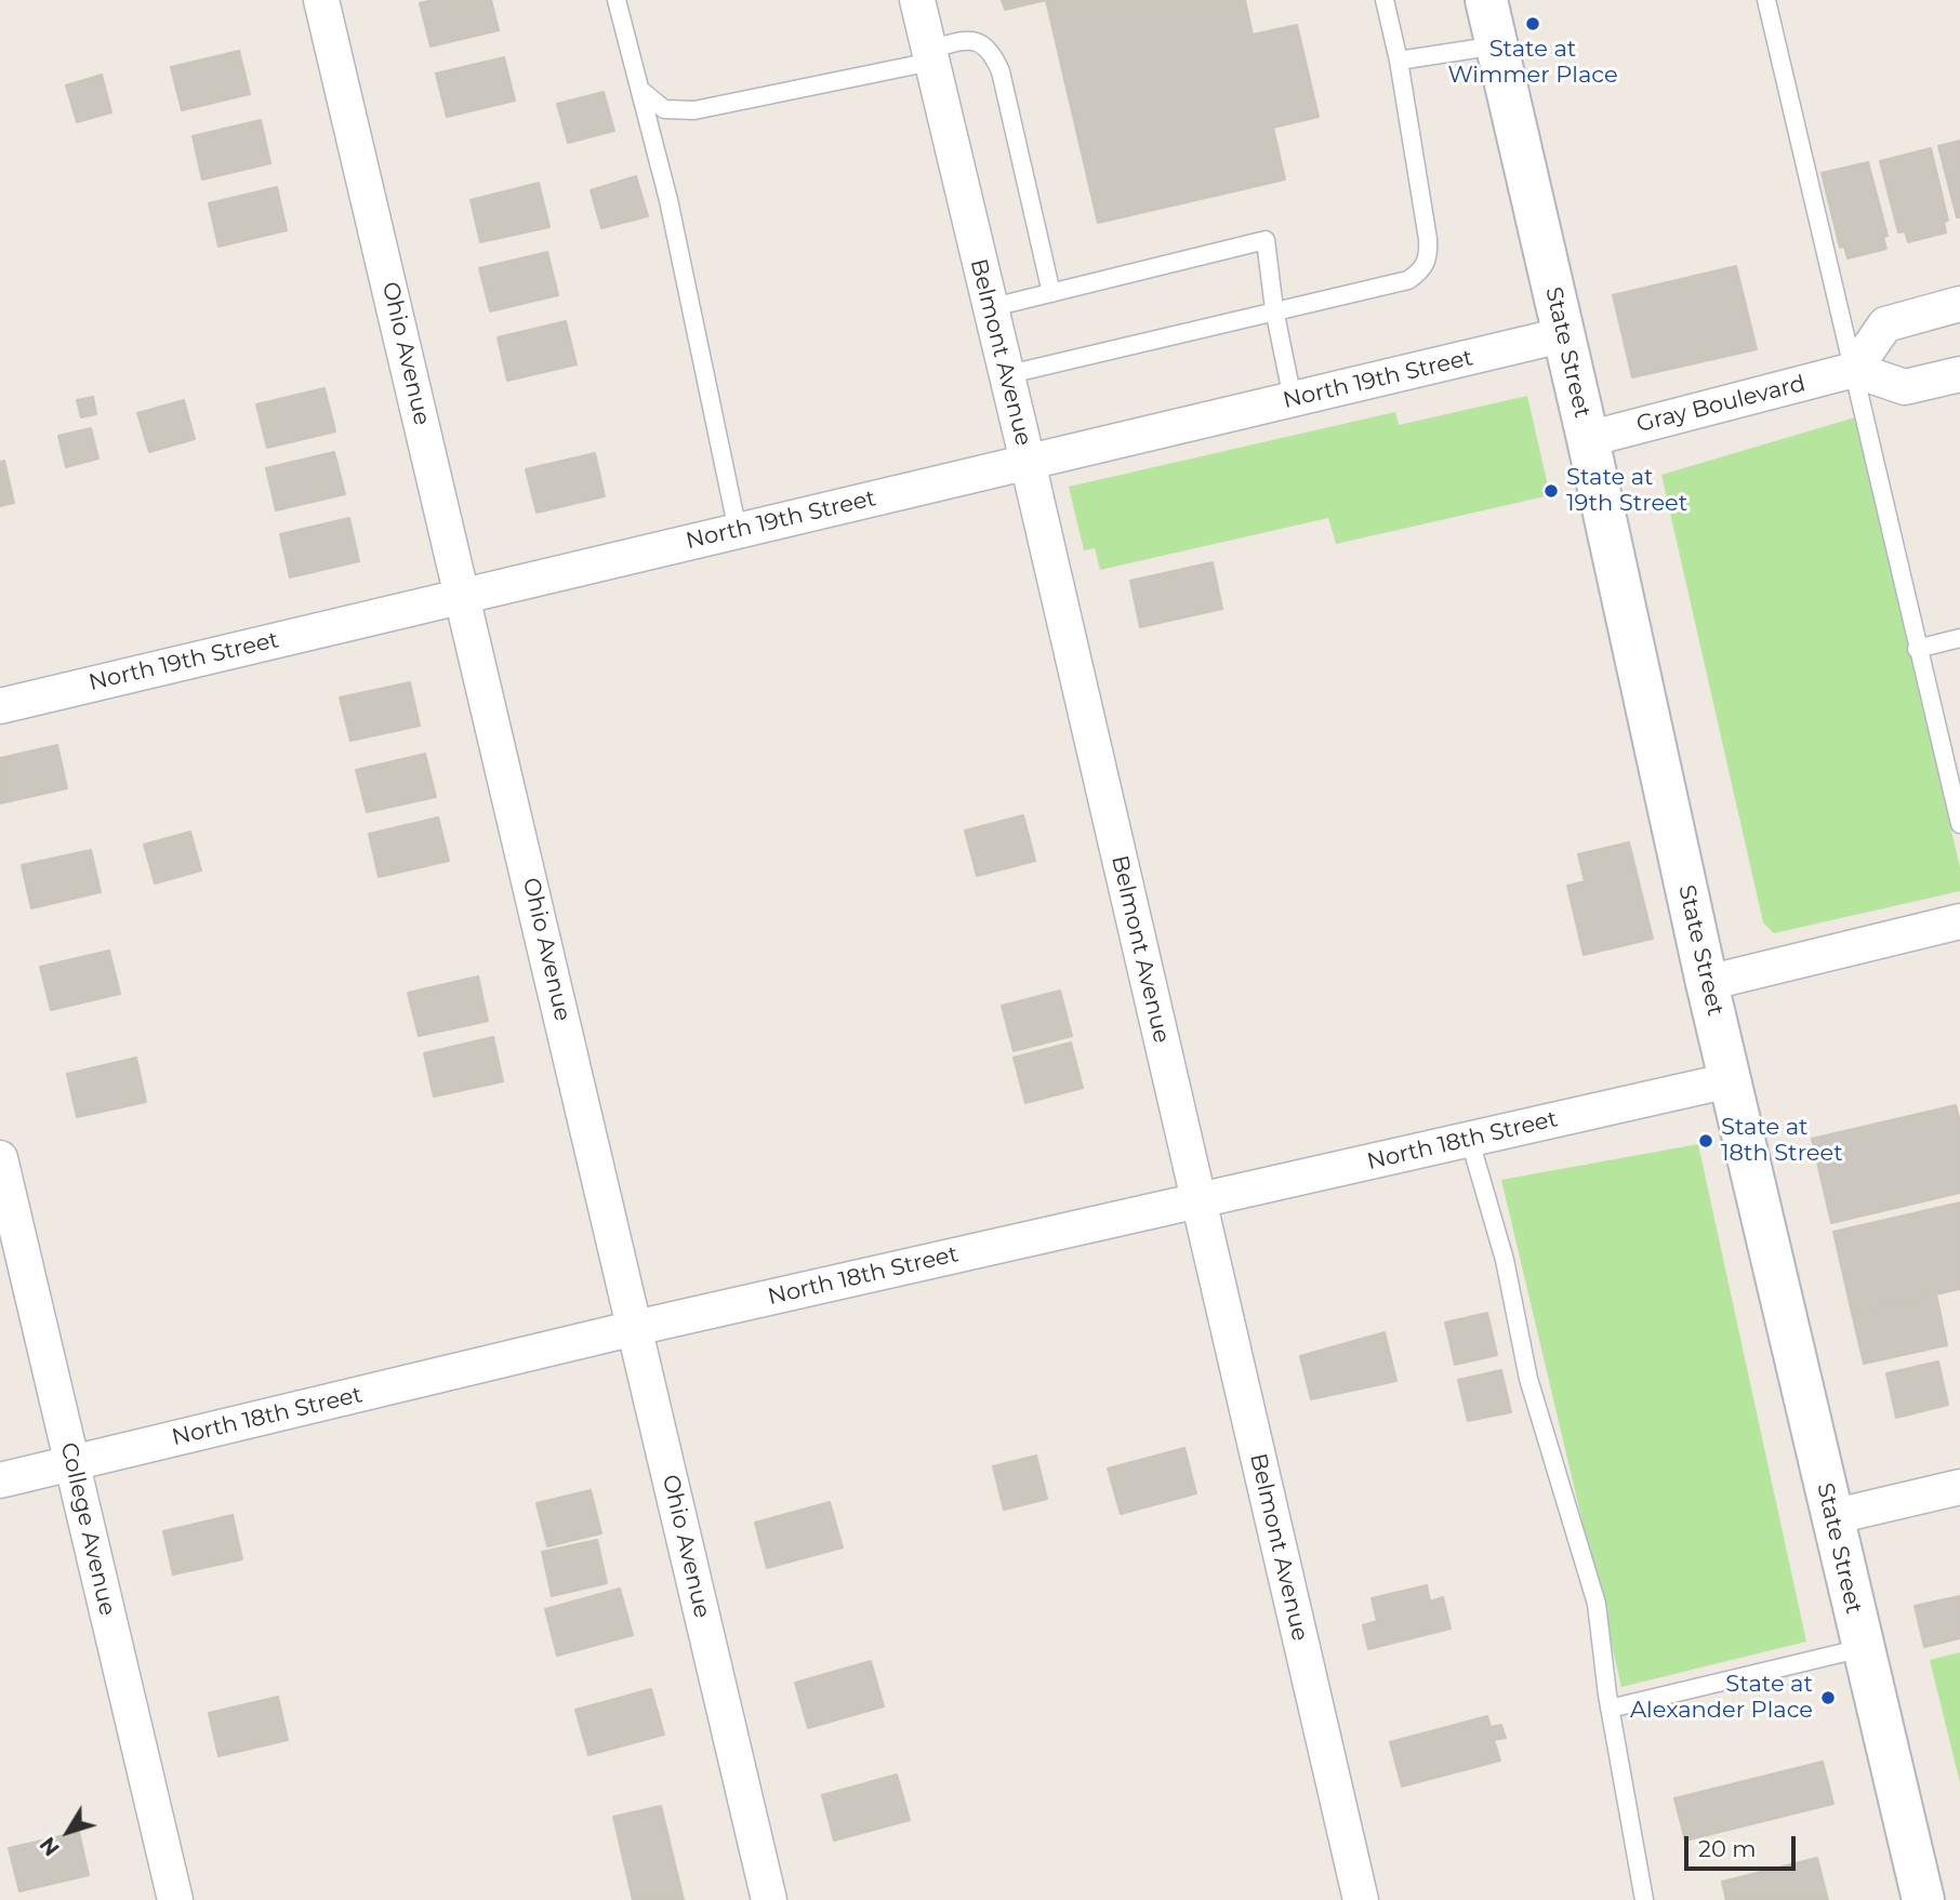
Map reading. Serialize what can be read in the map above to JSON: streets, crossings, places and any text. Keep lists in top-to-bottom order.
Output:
{
  "streets": {
    "main road": ["State Street"],
    "street": [
      "Belmont Avenue",
      "Ohio Avenue",
      "North 19th Street",
      "Gray Boulevard",
      "North 18th Street",
      "College Avenue"
    ]
  },
  "crossings": [
    ["Belmont Avenue", "North 19th Street"],
    ["Belmont Avenue", "North 18th Street"],
    ["State Street", "North 19th Street"],
    ["State Street", "Gray Boulevard"],
    ["State Street", "North 18th Street"],
    ["Ohio Avenue", "North 19th Street"],
    ["Ohio Avenue", "North 18th Street"],
    ["North 18th Street", "College Avenue"]
  ],
  "places": [
    "State at Wimmer Place",
    "State at 19th Street",
    "State at 18th Street",
    "State at Alexander Place"
  ],
  "scale_bar": "20 m",
  "north": "bottom left"
}
